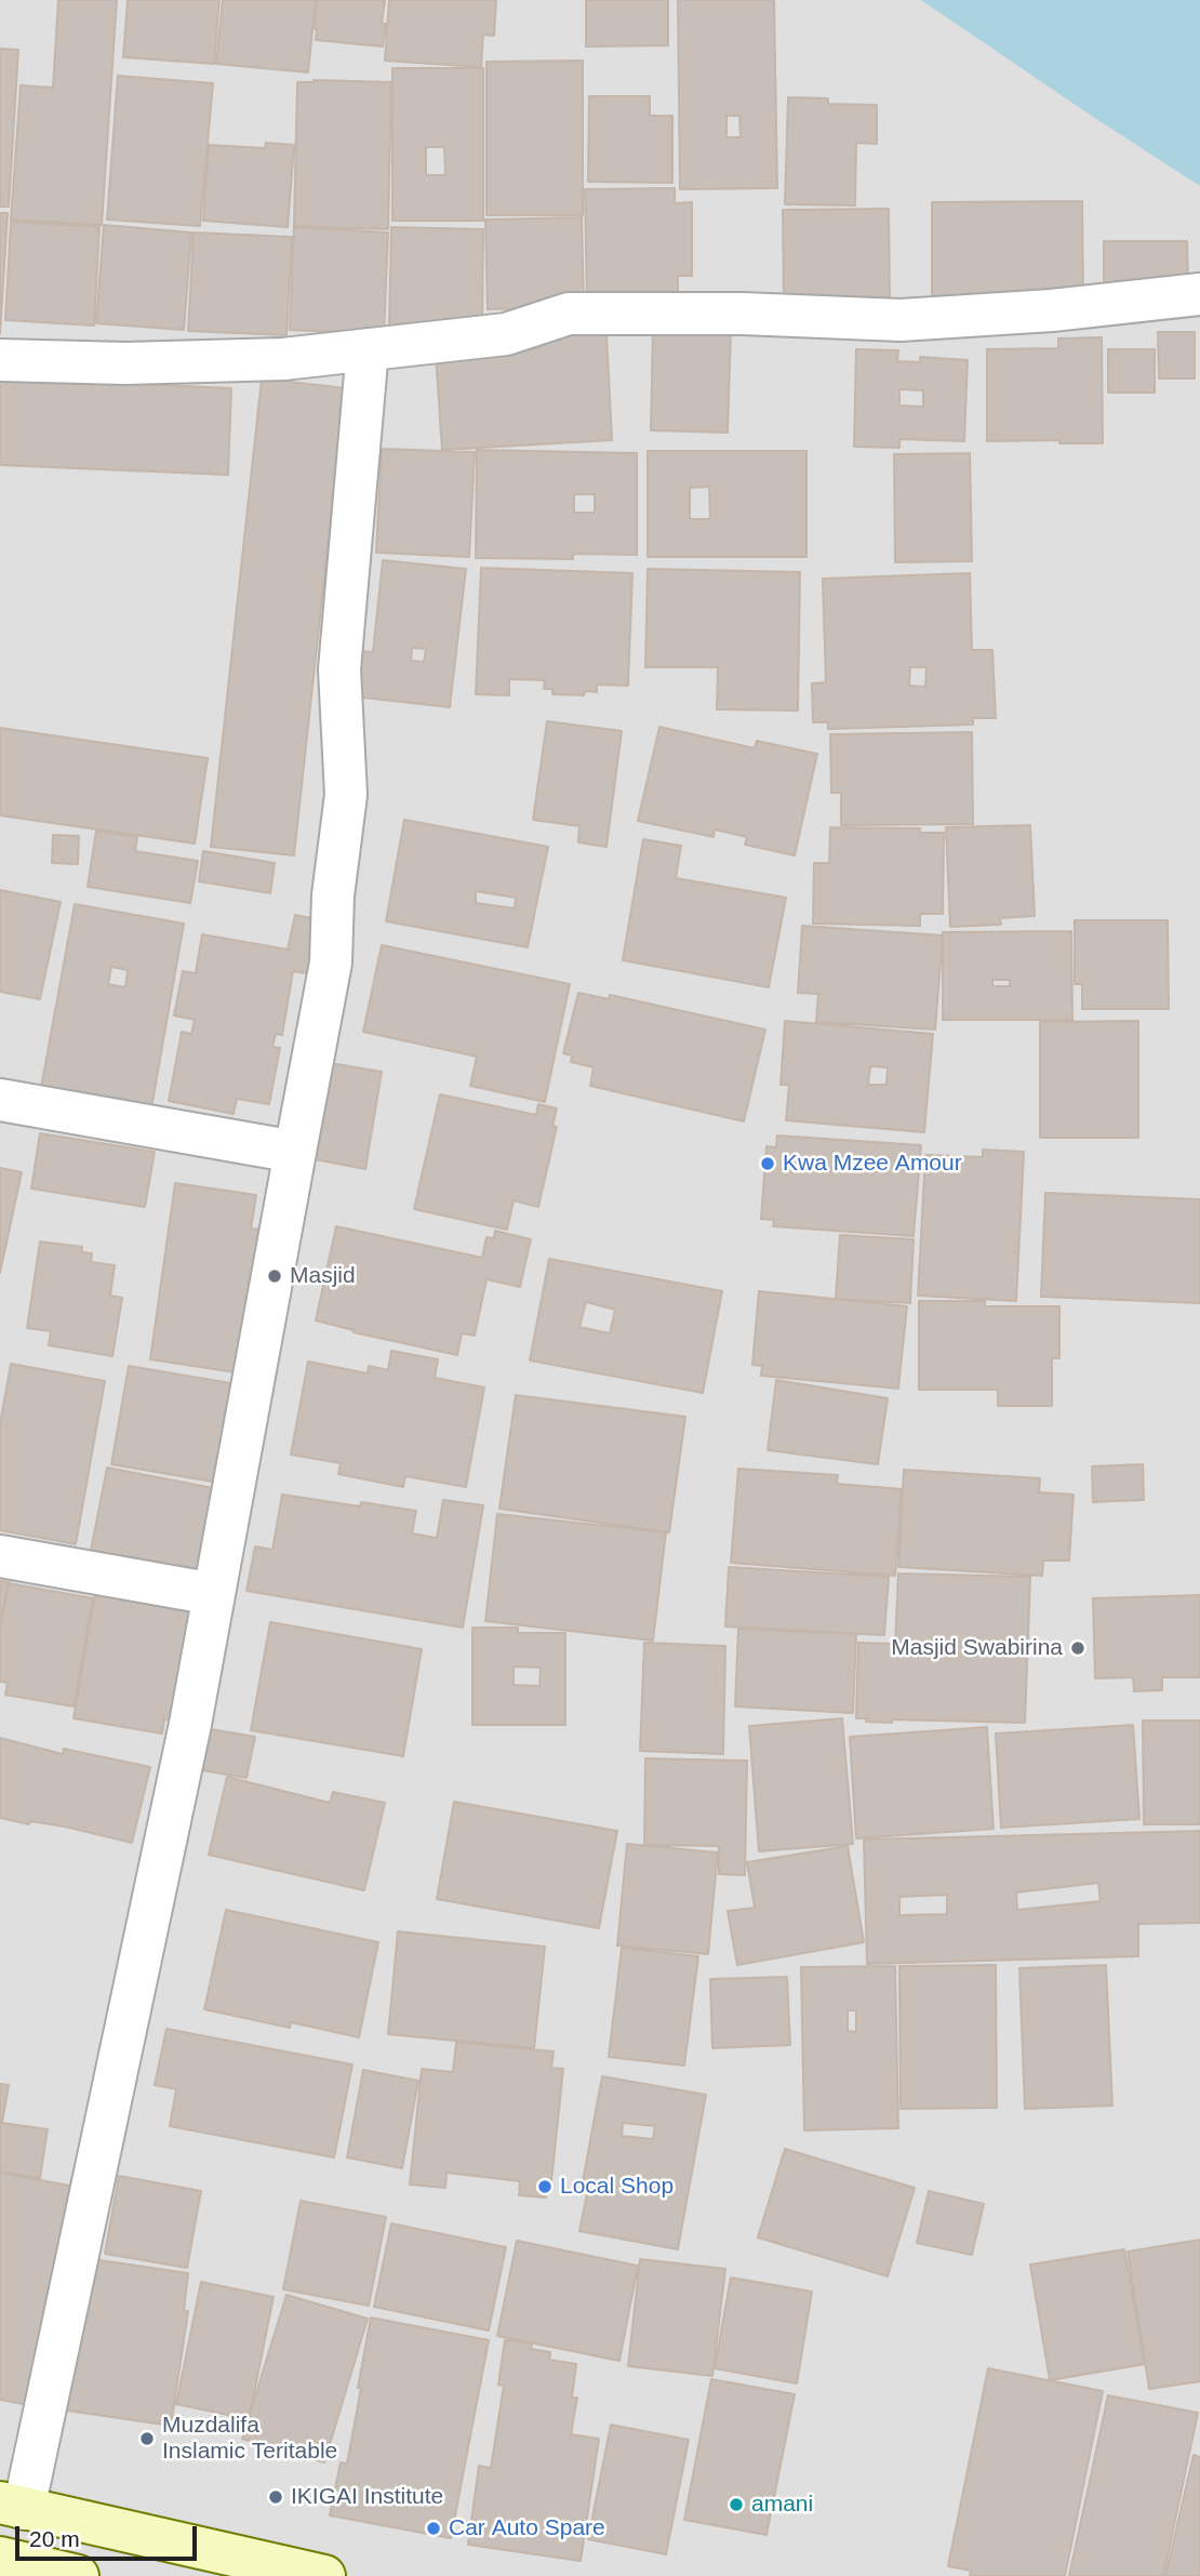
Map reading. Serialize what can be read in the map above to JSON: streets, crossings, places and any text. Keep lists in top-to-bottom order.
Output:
{
  "places": [
    "Kwa Mzee Amour",
    "Masjid",
    "Masjid Swabirina",
    "Local Shop",
    "Muzdalifa Inslamic Teritable",
    "IKIGAI Institute",
    "amani",
    "Car Auto Spare"
  ],
  "scale_bar": "20 m"
}
